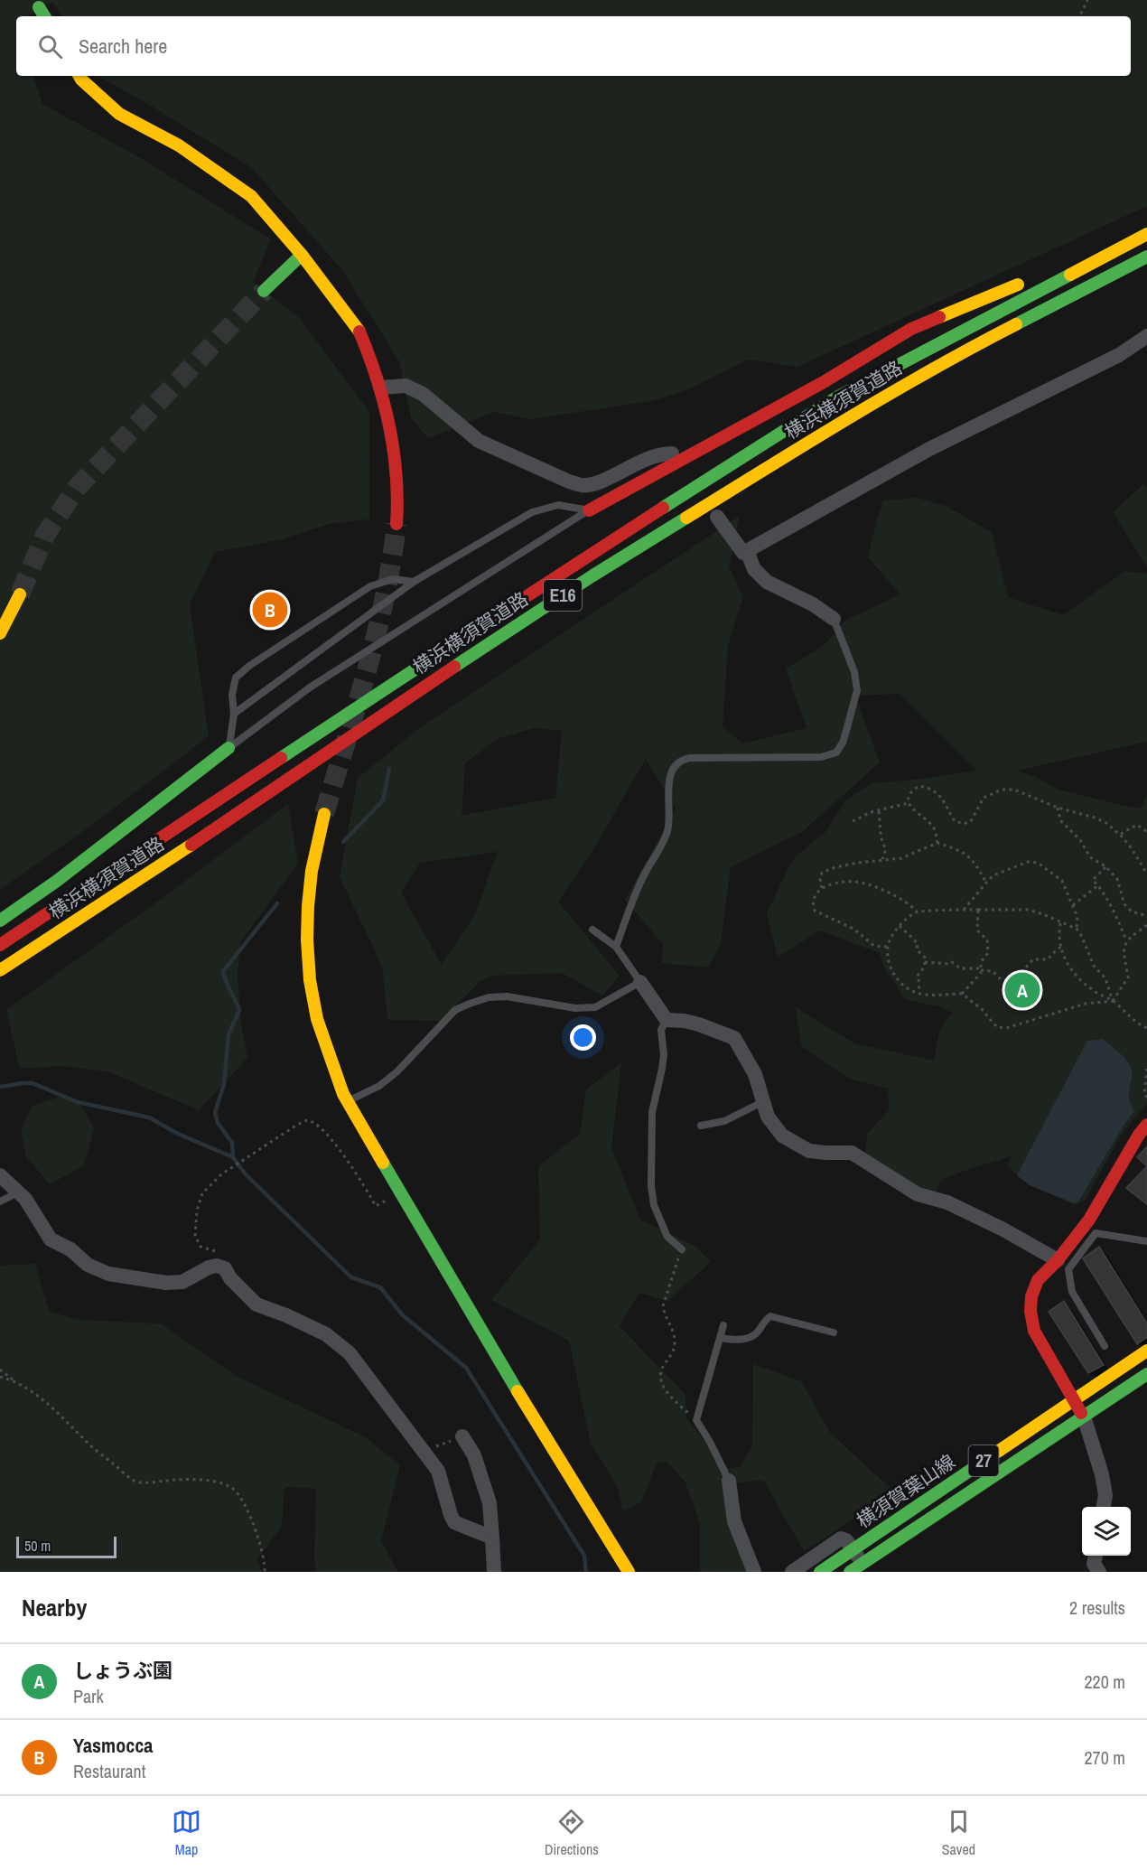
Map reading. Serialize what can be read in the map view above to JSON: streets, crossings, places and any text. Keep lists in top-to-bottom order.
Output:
{
  "streets": {
    "main road": [
      "横浜横須賀道路",
      "E16",
      "27",
      "横須賀葉山線"
    ]
  },
  "scale_bar": "50 m",
  "page": {
    "search": "Search here",
    "pins": ["B", "A"],
    "scale": "50 m",
    "heading": ["Nearby", "2 results"],
    "list": [
      {
        "mark": "A",
        "name": "しょうぶ園",
        "note": "Park",
        "value": "220 m"
      },
      {
        "mark": "B",
        "name": "Yasmocca",
        "note": "Restaurant",
        "value": "270 m"
      }
    ],
    "nav": ["Map", "Directions", "Saved"]
  }
}
